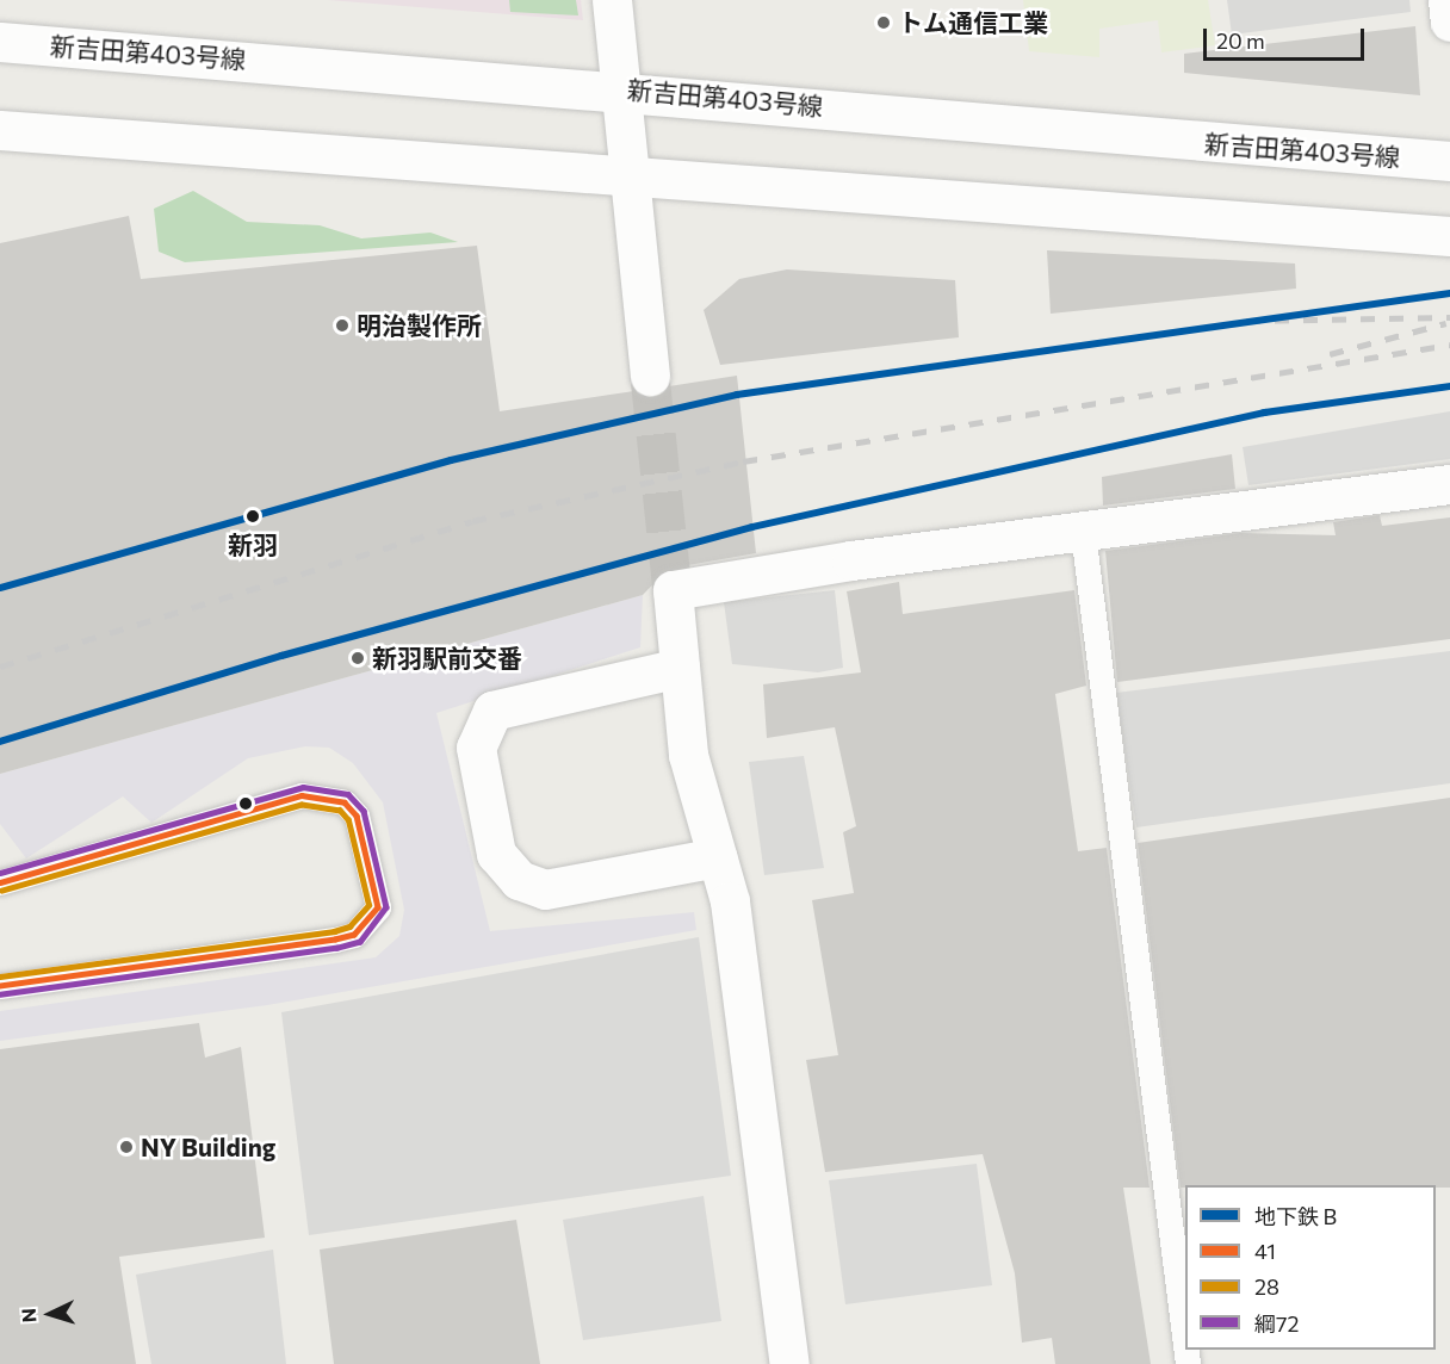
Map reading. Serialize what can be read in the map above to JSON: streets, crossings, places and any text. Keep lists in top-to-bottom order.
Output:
{
  "streets": {
    "street": ["新吉田第403号線"]
  },
  "places": [
    "トム通信工業",
    "明治製作所",
    "新羽",
    "新羽駅前交番",
    "NY Building"
  ],
  "lines": [
    "metro line B",
    "transit line 綱72",
    "transit line 41",
    "transit line 28"
  ],
  "legend": [
    "地下鉄 B",
    "41",
    "28",
    "綱72"
  ],
  "scale_bar": "20 m",
  "north": "left"
}
